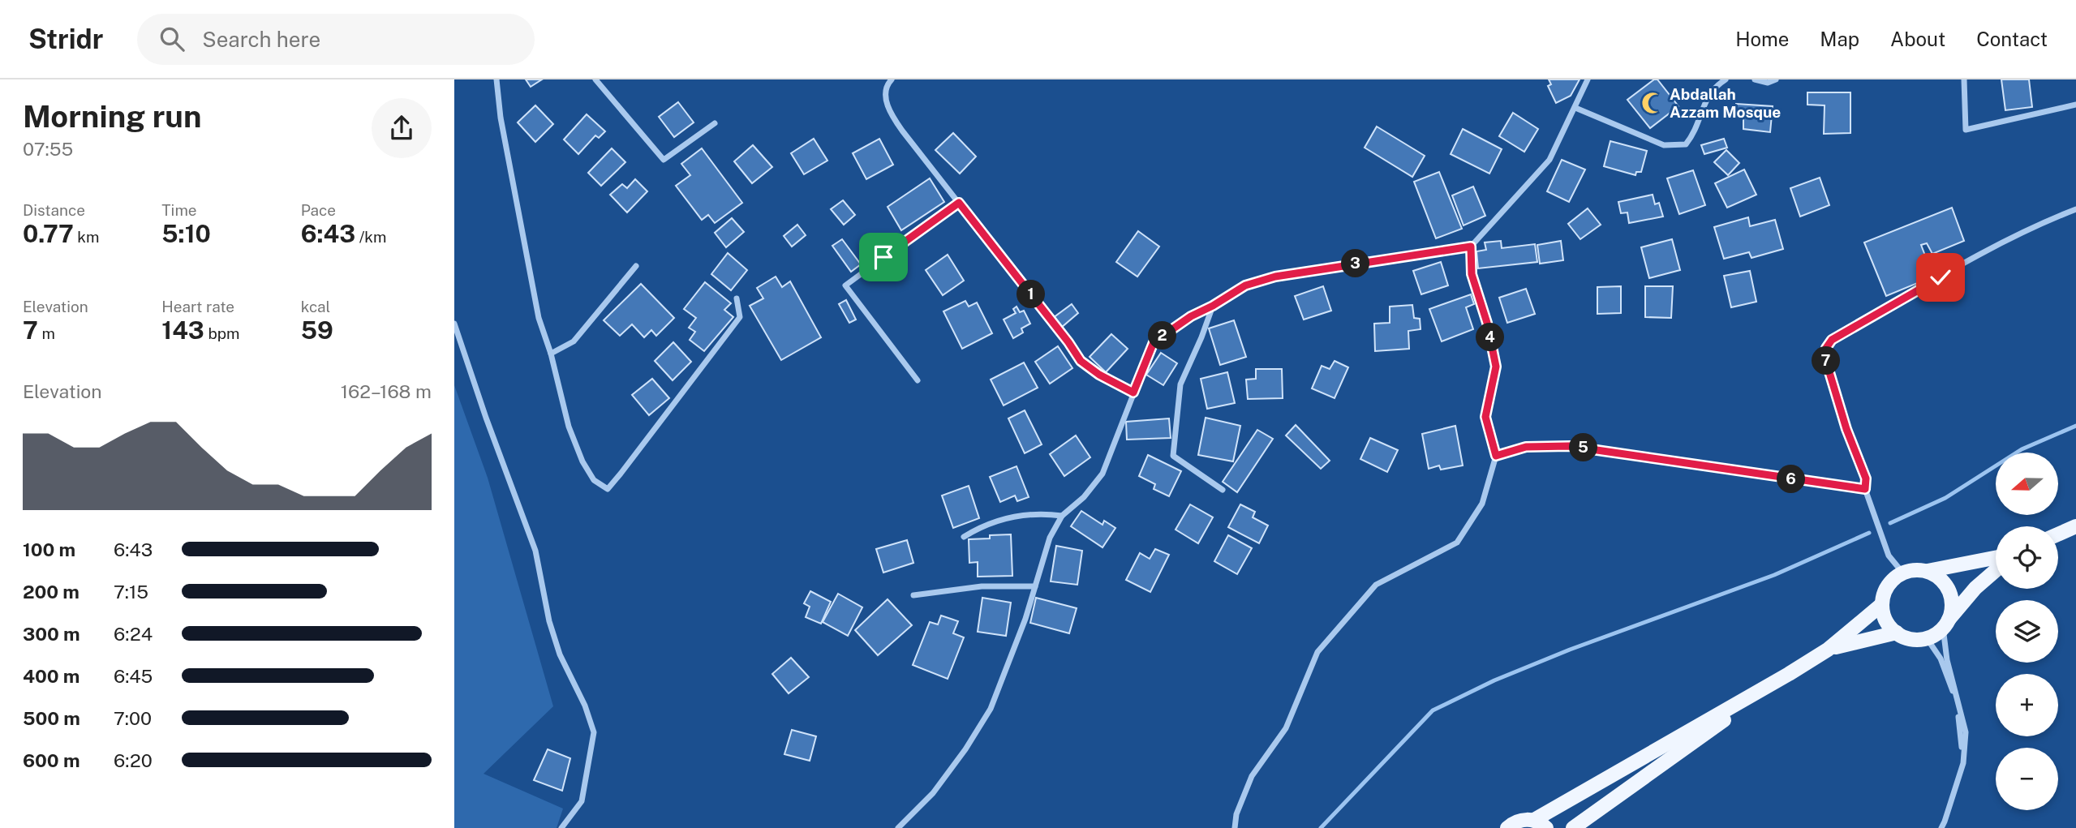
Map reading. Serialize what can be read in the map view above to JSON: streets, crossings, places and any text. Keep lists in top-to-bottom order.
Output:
{
  "places": {
    "mosque": ["Abdallah Azzam Mosque"]
  },
  "north": "left",
  "page": {
    "header": "Stridr",
    "search": "Search here",
    "nav": [
      "Home",
      "Map",
      "About",
      "Contact"
    ],
    "heading": ["Morning run", "07:55"],
    "stats": [
      ["Distance", "0.77 km"],
      ["Time", "5:10"],
      ["Pace", "6:43 /km"],
      ["Elevation", "7 m"],
      ["Heart rate", "143 bpm"],
      ["kcal", "59"]
    ],
    "pins": [
      "3",
      "1",
      "2",
      "4",
      "7",
      "5",
      "6"
    ],
    "chart": ["Elevation", "162–168 m"],
    "map_buttons": ["+", "−"],
    "list": [
      {
        "name": "100 m",
        "note": "6:43"
      },
      {
        "name": "200 m",
        "note": "7:15"
      },
      {
        "name": "300 m",
        "note": "6:24"
      },
      {
        "name": "400 m",
        "note": "6:45"
      },
      {
        "name": "500 m",
        "note": "7:00"
      },
      {
        "name": "600 m",
        "note": "6:20"
      }
    ]
  }
}
